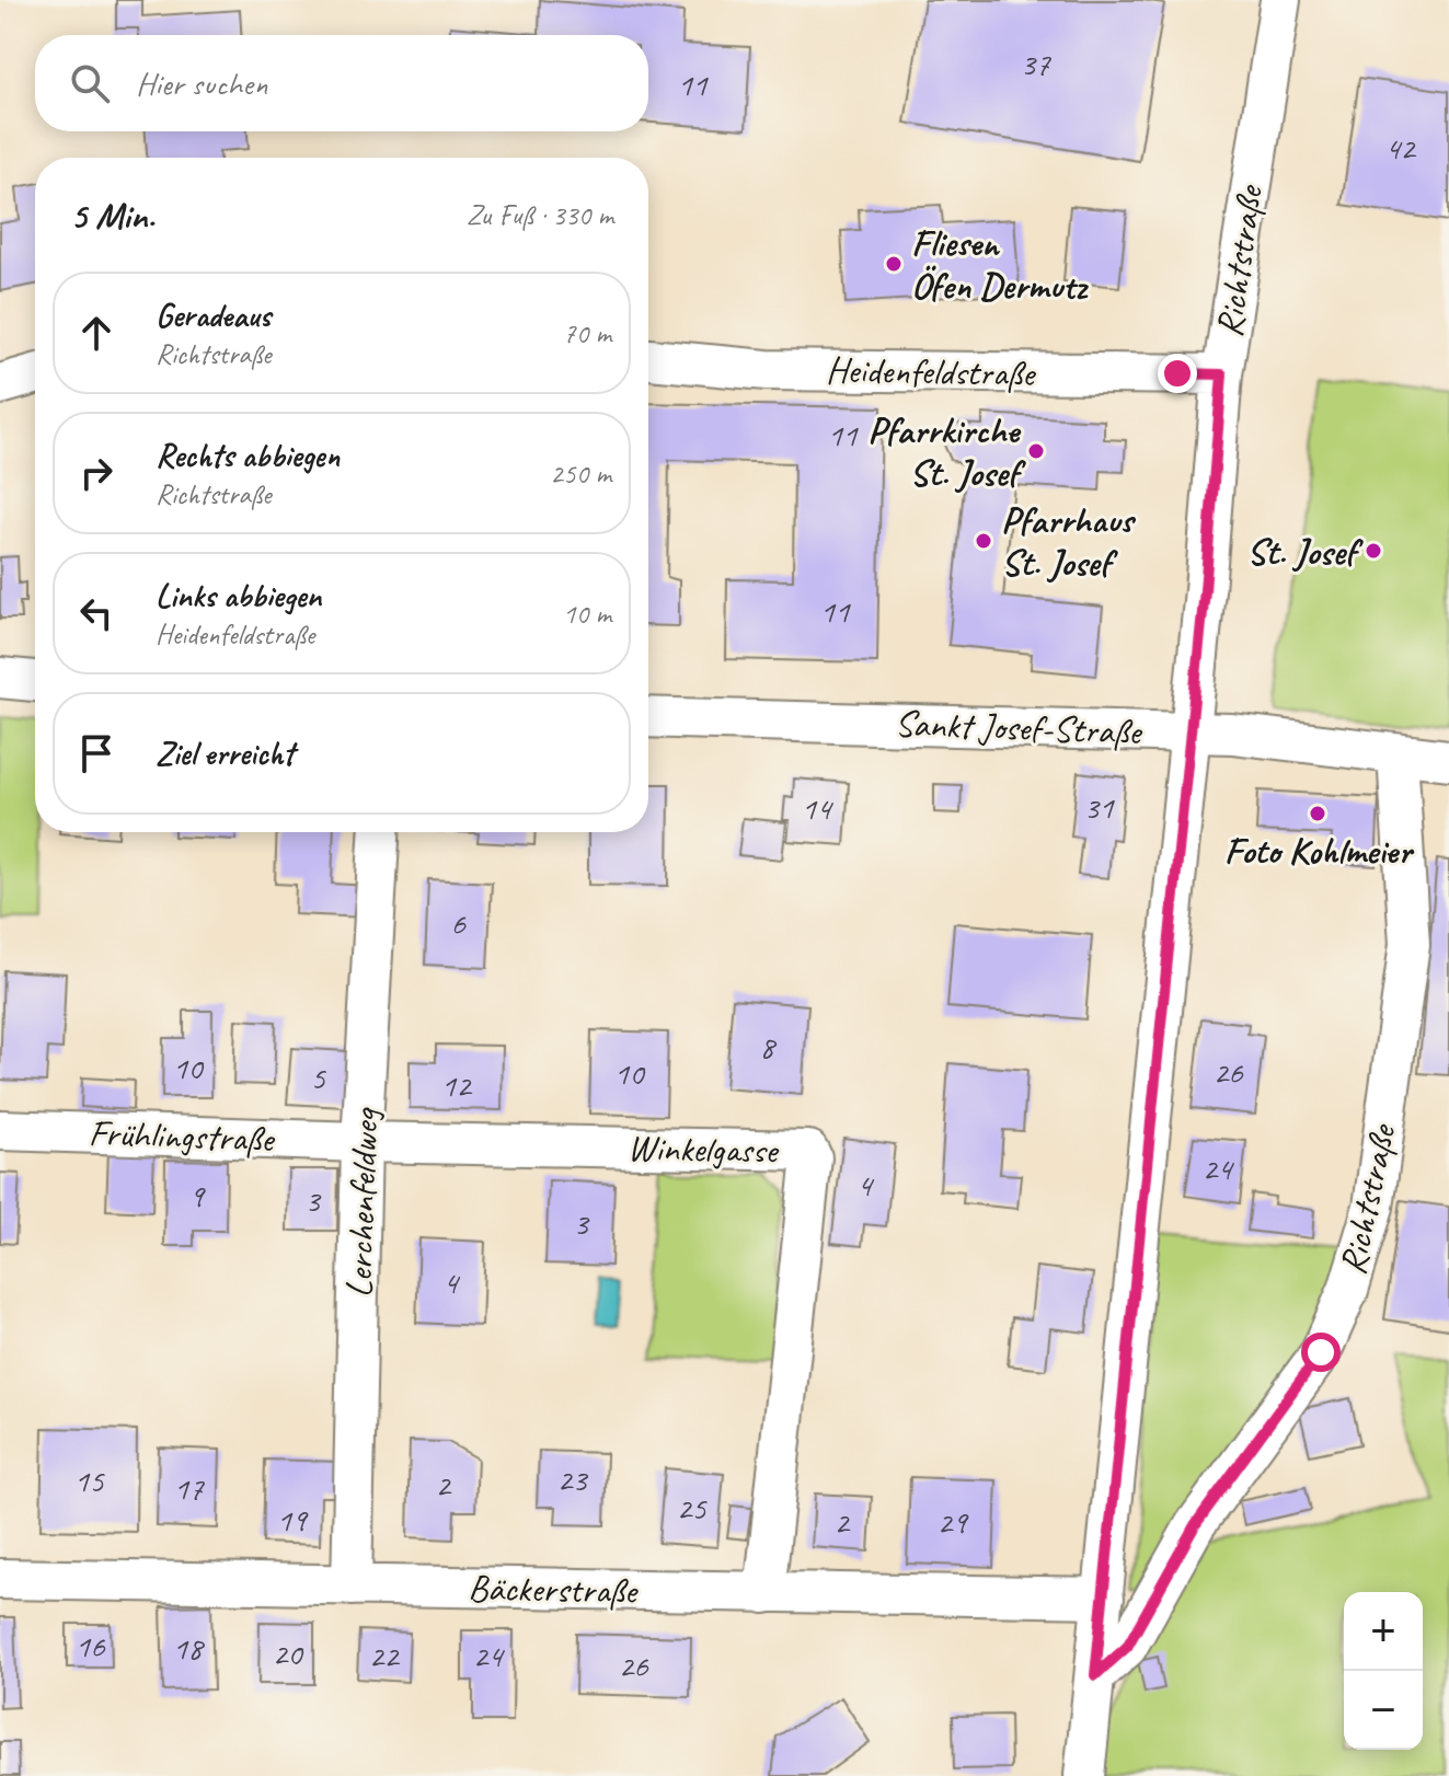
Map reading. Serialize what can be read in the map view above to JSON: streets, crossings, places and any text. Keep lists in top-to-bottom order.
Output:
{
  "streets": {
    "street": [
      "Richtstraße",
      "Heidenfeldstraße",
      "Sankt Josef-Straße",
      "Frühlingstraße",
      "Winkelgasse",
      "Lerchenfeldweg",
      "Bäckerstraße"
    ]
  },
  "crossings": [
    ["Richtstraße", "Heidenfeldstraße"],
    ["Richtstraße", "Sankt Josef-Straße"],
    ["Richtstraße", "Bäckerstraße"],
    ["Frühlingstraße", "Winkelgasse"],
    ["Frühlingstraße", "Lerchenfeldweg"],
    ["Winkelgasse", "Lerchenfeldweg"],
    ["Winkelgasse", "Bäckerstraße"],
    ["Lerchenfeldweg", "Bäckerstraße"]
  ],
  "places": [
    "Fliesen Öfen Dermutz",
    "Pfarrkirche St. Josef",
    "Pfarrhaus St. Josef",
    "St. Josef",
    "Foto Kohlmeier"
  ],
  "house_numbers": [
    "37",
    "11",
    "42",
    "11",
    "11",
    "31",
    "14",
    "6",
    "8",
    "10",
    "26",
    "10",
    "5",
    "12",
    "24",
    "4",
    "9",
    "3",
    "3",
    "4",
    "23",
    "15",
    "2",
    "17",
    "25",
    "19",
    "2",
    "29",
    "16",
    "18",
    "20",
    "22",
    "24",
    "26"
  ],
  "page": {
    "search": "Hier suchen",
    "heading": ["5 Min.", "Zu Fuß · 330 m"],
    "list": [
      ["Geradeaus", "Richtstraße", "70 m"],
      ["Rechts abbiegen", "Richtstraße", "250 m"],
      ["Links abbiegen", "Heidenfeldstraße", "10 m"],
      "Ziel erreicht"
    ],
    "map_buttons": ["+", "−"]
  }
}
